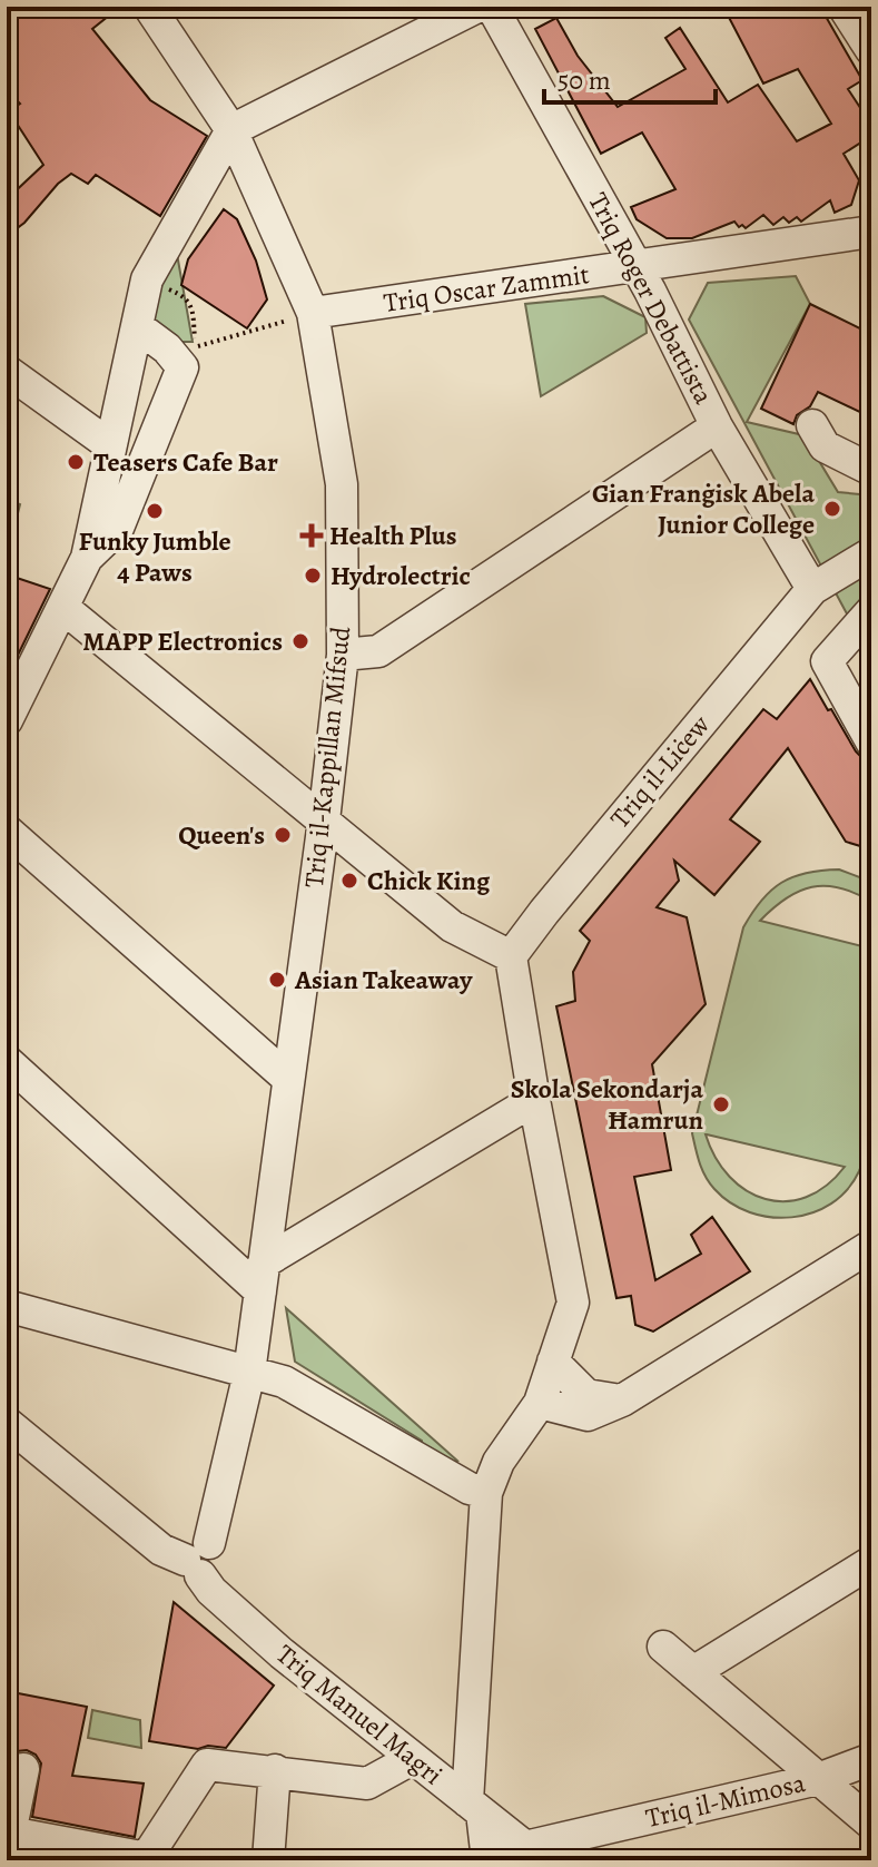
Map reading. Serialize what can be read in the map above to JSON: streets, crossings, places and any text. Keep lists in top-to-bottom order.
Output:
{
  "streets": {
    "street": [
      "Triq Oscar Zammit",
      "Triq Roger Debattista",
      "Triq il-Kappillan Mifsud",
      "Triq il-Liċew",
      "Triq Manuel Magri",
      "Triq il-Mimosa"
    ]
  },
  "crossings": [
    ["Triq Oscar Zammit", "Triq Roger Debattista"],
    ["Triq Oscar Zammit", "Triq il-Kappillan Mifsud"],
    ["Triq Roger Debattista", "Triq il-Liċew"],
    ["Triq il-Kappillan Mifsud", "Triq Manuel Magri"],
    ["Triq Manuel Magri", "Triq il-Mimosa"]
  ],
  "places": {
    "other": [
      "Teasers Cafe Bar",
      "Gian Franġisk Abela Junior College",
      "Funky Jumble 4 Paws",
      "Hydrolectric",
      "MAPP Electronics",
      "Queen's",
      "Chick King",
      "Asian Takeaway",
      "Skola Sekondarja Ħamrun"
    ],
    "health": ["Health Plus"]
  },
  "scale_bar": "50 m"
}
